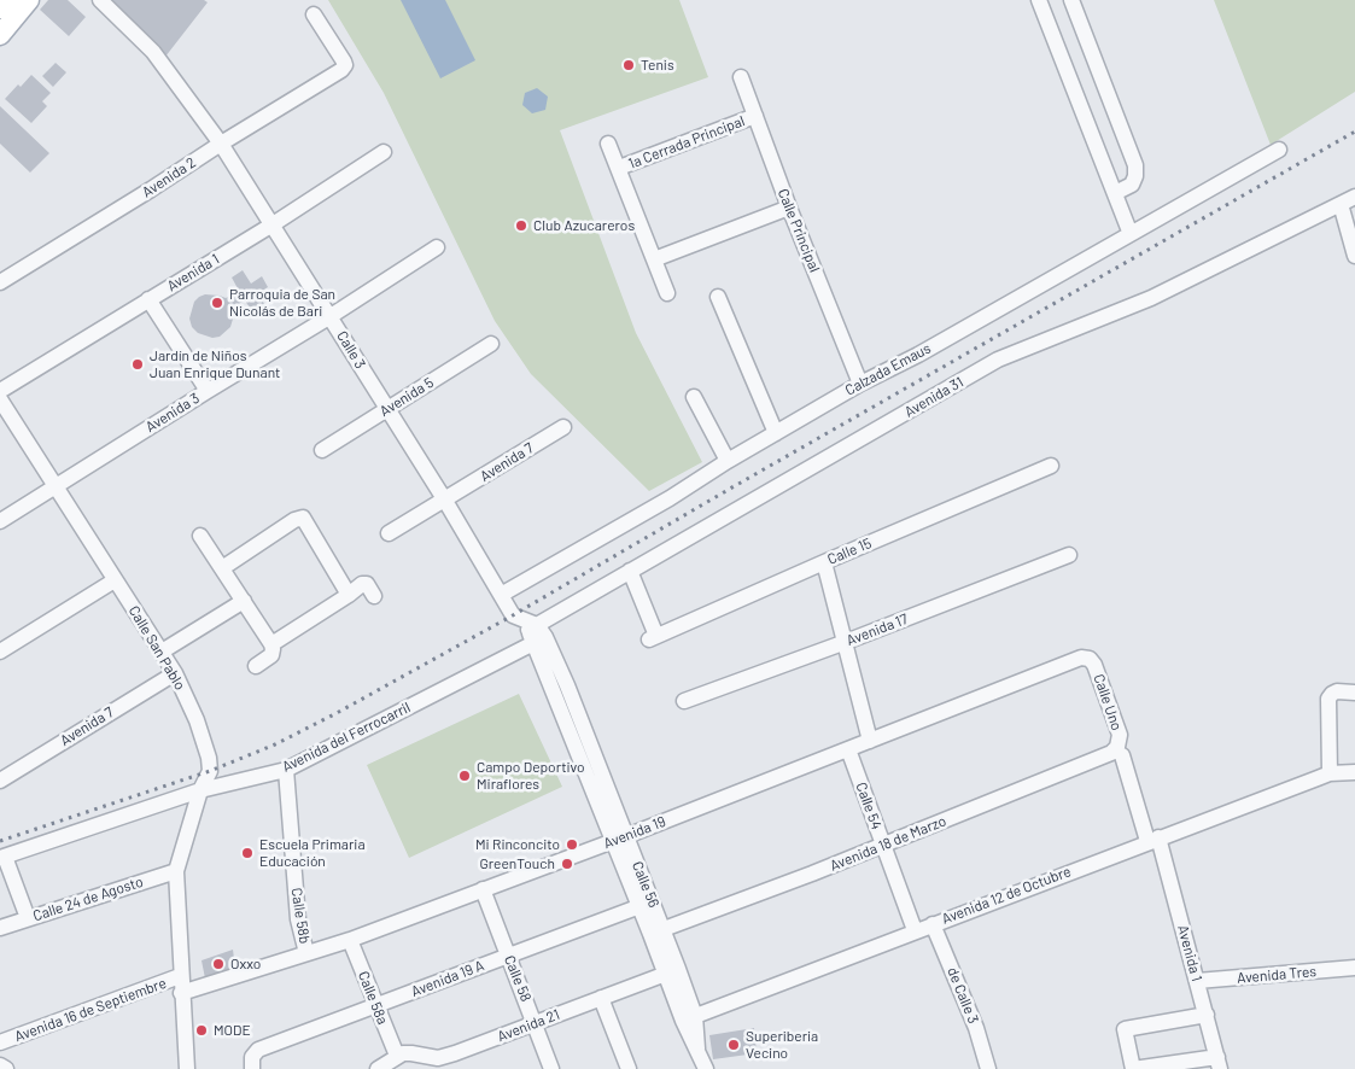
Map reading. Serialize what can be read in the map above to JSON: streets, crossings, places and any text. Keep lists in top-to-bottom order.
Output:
{
  "streets": {
    "street": [
      "1a Cerrada Principal",
      "Avenida 2",
      "Calle Principal",
      "Avenida 1",
      "Calle 3",
      "Calzada Emaus",
      "Avenida 5",
      "Avenida 31",
      "Avenida 3",
      "Avenida 7",
      "Calle 15",
      "Avenida 17",
      "Calle San Pablo",
      "Calle Uno",
      "Avenida del Ferrocarril",
      "Calle 54",
      "Avenida 19",
      "Avenida 18 de Marzo",
      "Calle 56",
      "Avenida 12 de Octubre",
      "Calle 24 de Agosto",
      "Calle 58b",
      "Avenida Tres",
      "Avenida 19 A",
      "Calle 58",
      "de Calle 3",
      "Calle 58a",
      "Avenida 16 de Septiembre",
      "Avenida 21"
    ]
  },
  "crossings": [
    ["1a Cerrada Principal", "Calle Principal"],
    ["Avenida 2", "Calle 3"],
    ["Calle Principal", "Calzada Emaus"],
    ["Avenida 1", "Calle 3"],
    ["Avenida 1", "Calle Uno"],
    ["Avenida 1", "Avenida 12 de Octubre"],
    ["Avenida 1", "Avenida Tres"],
    ["Calle 3", "Calzada Emaus"],
    ["Calle 3", "Avenida 5"],
    ["Calle 3", "Avenida 31"],
    ["Calle 3", "Avenida 3"],
    ["Calle 3", "Avenida 7"],
    ["Calle 3", "Avenida del Ferrocarril"],
    ["Calle 3", "Calle 56"],
    ["Avenida 31", "Calle 15"],
    ["Avenida 31", "Avenida del Ferrocarril"],
    ["Avenida 31", "Calle 56"],
    ["Avenida 3", "Calle San Pablo"],
    ["Avenida 7", "Calle San Pablo"],
    ["Calle San Pablo", "Avenida del Ferrocarril"],
    ["Calle San Pablo", "Avenida 19"],
    ["Calle San Pablo", "Calle 24 de Agosto"],
    ["Calle San Pablo", "Avenida 16 de Septiembre"],
    ["Calle Uno", "Avenida 19"],
    ["Calle Uno", "Avenida 18 de Marzo"],
    ["Calle Uno", "Avenida 12 de Octubre"],
    ["Avenida del Ferrocarril", "Calle 56"],
    ["Avenida del Ferrocarril", "Calle 58b"],
    ["Calle 54", "Avenida 19"],
    ["Calle 54", "Avenida 18 de Marzo"],
    ["Calle 54", "Avenida 12 de Octubre"],
    ["Avenida 19", "Calle 56"],
    ["Avenida 19", "Calle 58b"],
    ["Avenida 19", "Calle 58"],
    ["Avenida 19", "Calle 58a"],
    ["Avenida 18 de Marzo", "Calle 56"],
    ["Calle 56", "Avenida 12 de Octubre"],
    ["Calle 56", "Avenida 19 A"],
    ["Calle 56", "Avenida 21"],
    ["Avenida 12 de Octubre", "de Calle 3"],
    ["Avenida 19 A", "Calle 58"],
    ["Avenida 19 A", "Calle 58a"],
    ["Calle 58", "Avenida 21"],
    ["Calle 58a", "Avenida 21"]
  ],
  "places": [
    "Tenis",
    "Club Azucareros",
    "Parroquia de San Nicolás de Bari",
    "Jardín de Niños Juan Enrique Dunant",
    "Campo Deportivo Miraflores",
    "Mi Rinconcito",
    "Escuela Primaria Educación",
    "GreenTouch",
    "Oxxo",
    "MODE",
    "Superiberia Vecino"
  ]
}
